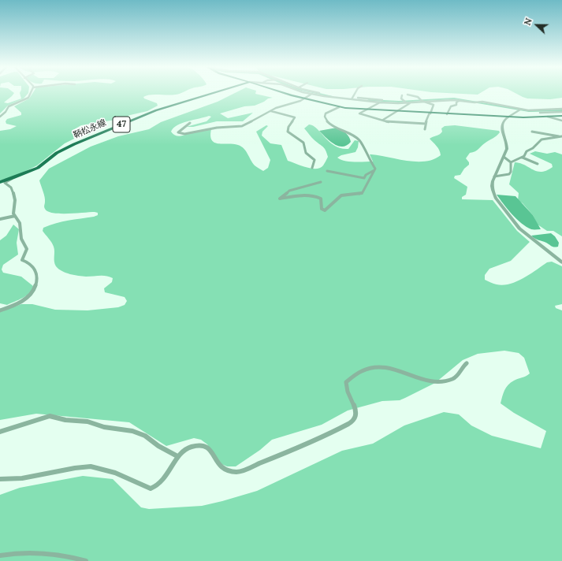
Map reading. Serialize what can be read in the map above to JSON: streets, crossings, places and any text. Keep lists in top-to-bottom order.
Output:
{
  "streets": {
    "main road": ["47", "鞆松永線"]
  },
  "north": "left"
}
